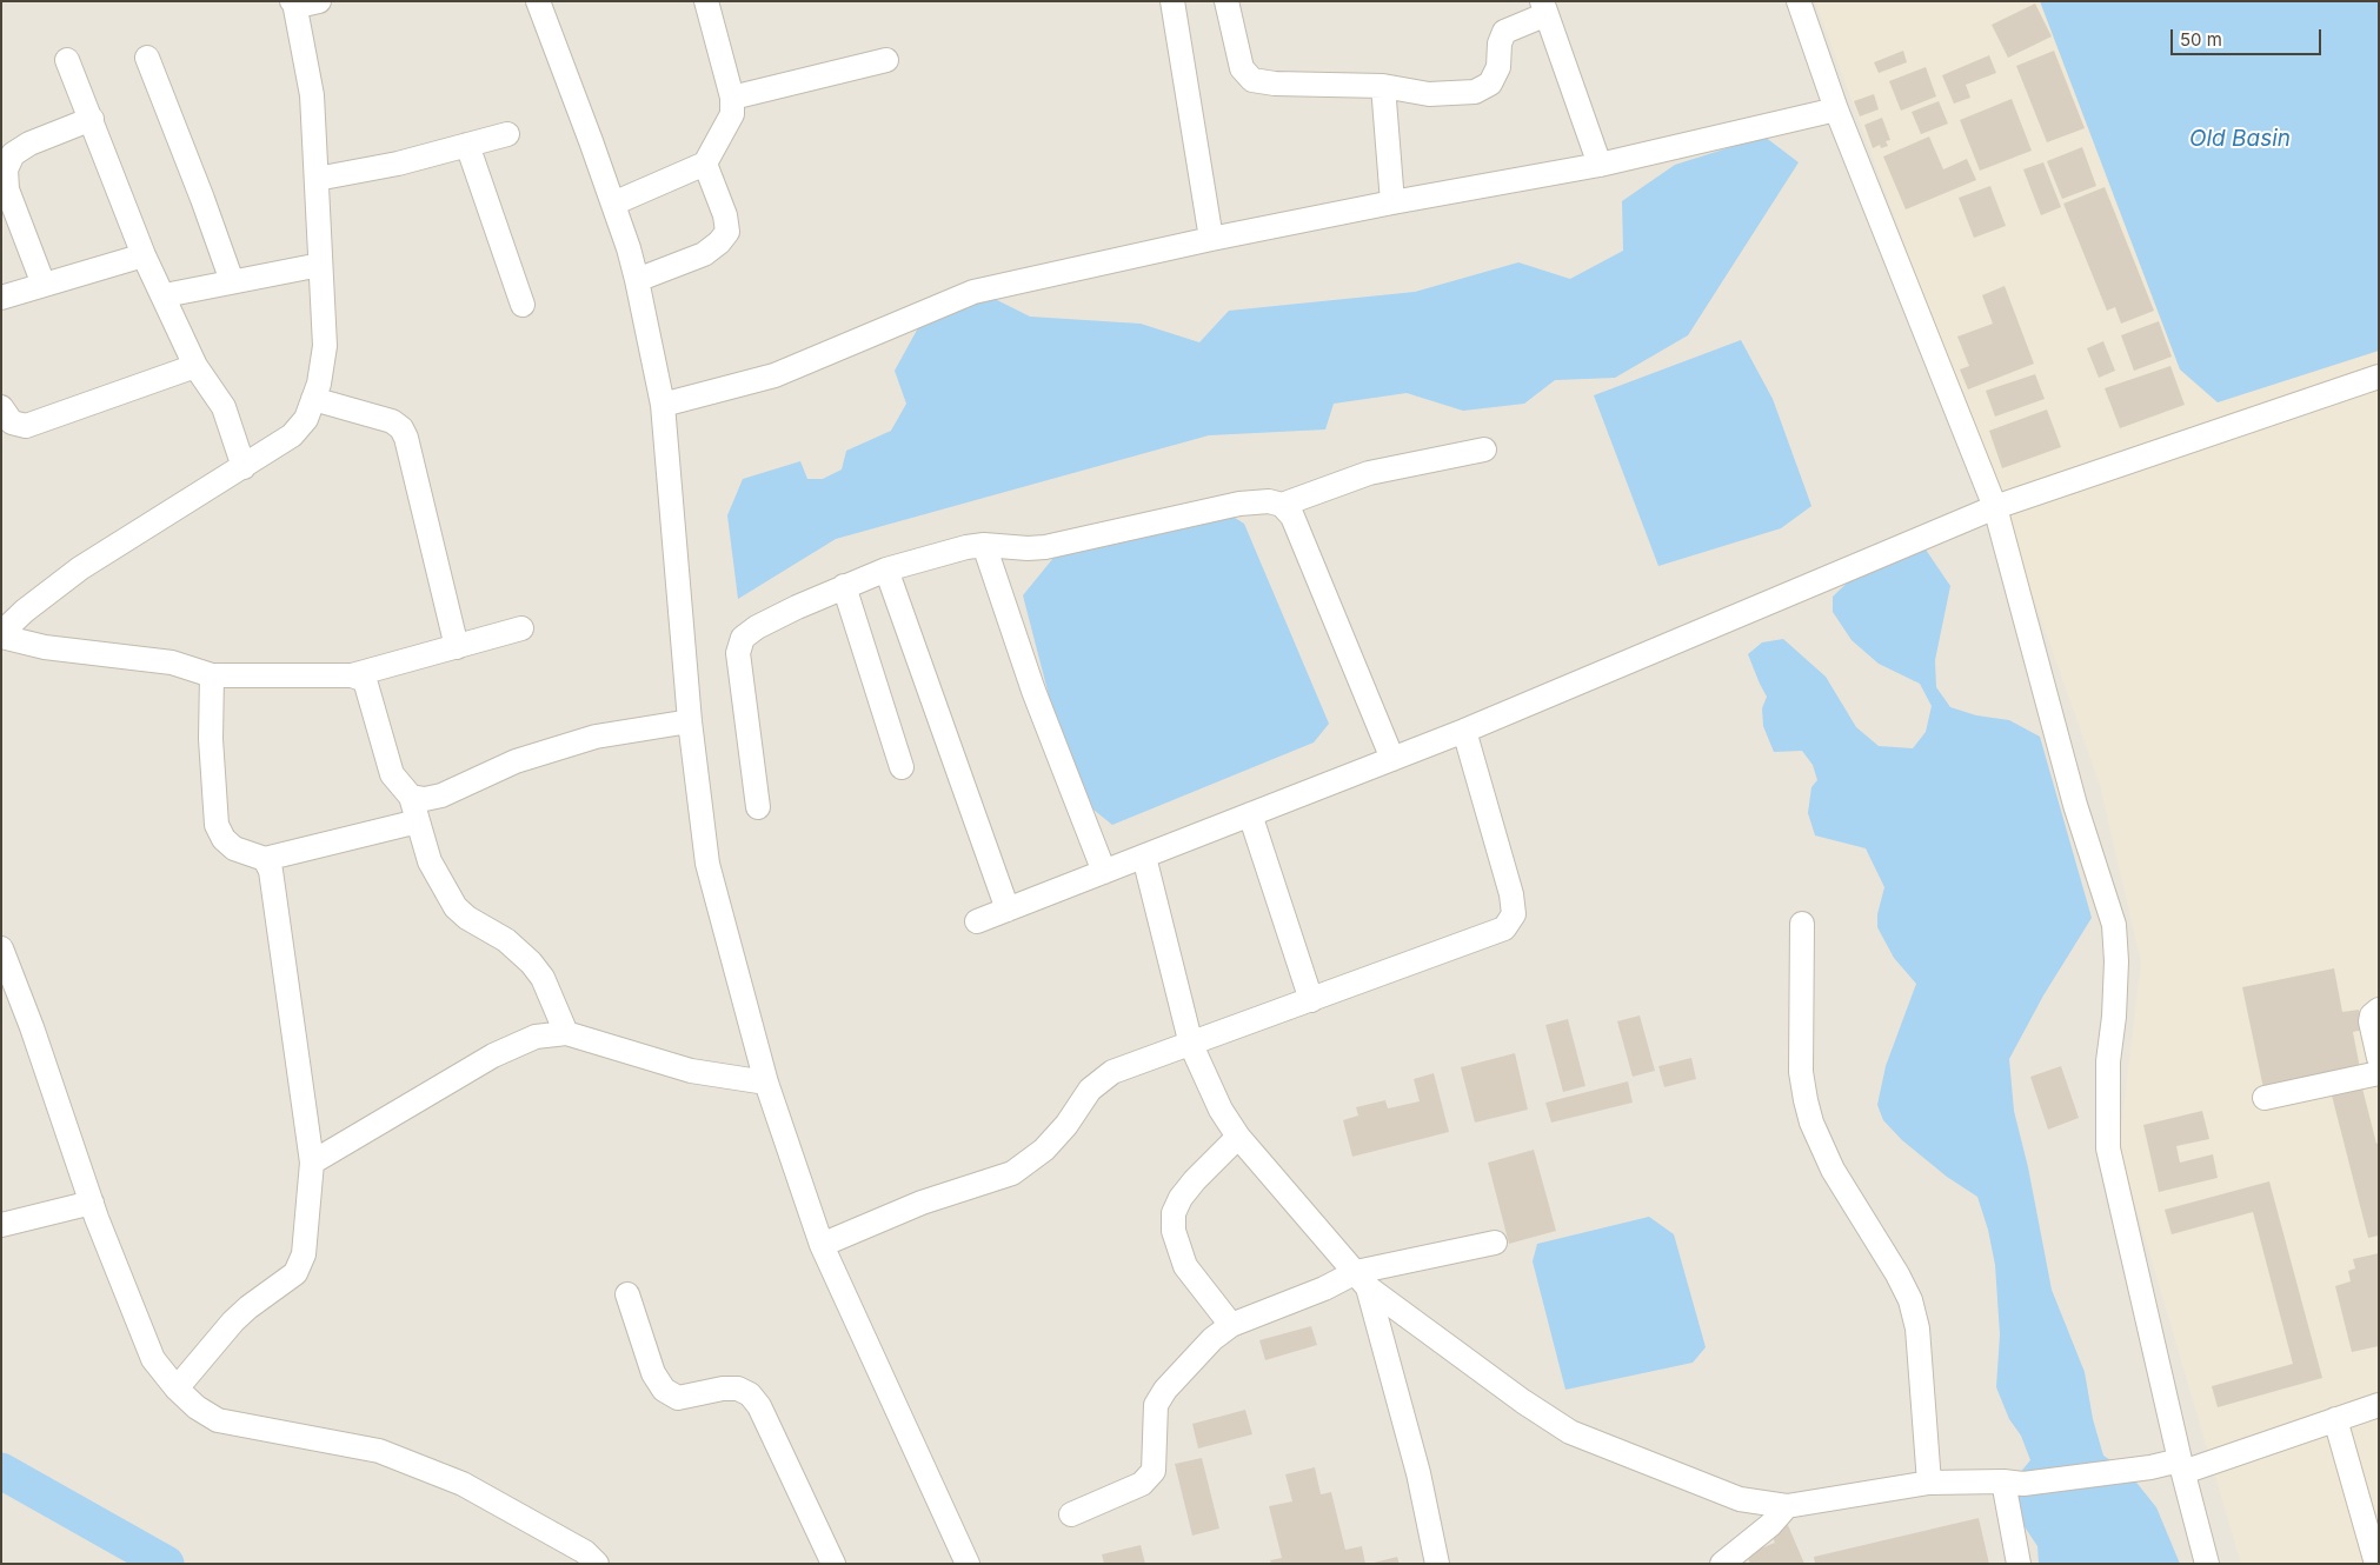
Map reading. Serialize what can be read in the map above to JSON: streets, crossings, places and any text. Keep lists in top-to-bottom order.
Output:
{
  "water": ["Old Basin"],
  "scale_bar": "50 m"
}
